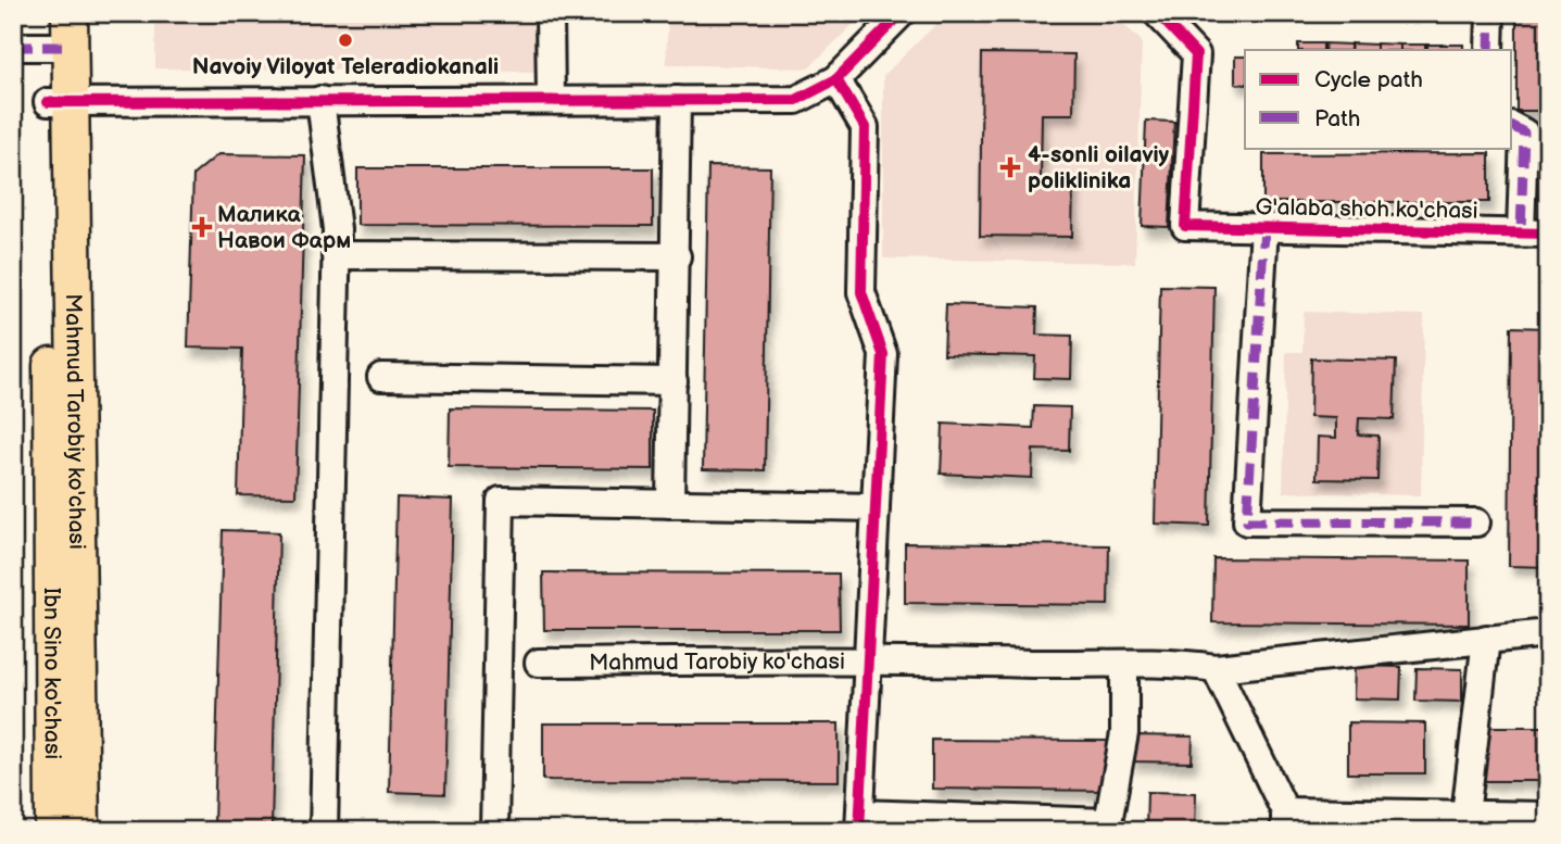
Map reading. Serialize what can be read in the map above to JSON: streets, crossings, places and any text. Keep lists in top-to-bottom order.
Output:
{
  "streets": {
    "main road": ["Mahmud Tarobiy ko'chasi", "Ibn Sino ko'chasi"],
    "street": ["G'alaba shoh ko'chasi"]
  },
  "crossings": [
    ["Mahmud Tarobiy ko'chasi", "Ibn Sino ko'chasi"]
  ],
  "places": {
    "other": ["Navoiy Viloyat Teleradiokanali"],
    "health": ["4-sonli oilaviy poliklinika", "Малика Навои Фарм"]
  },
  "legend": ["Cycle path", "Path"]
}
